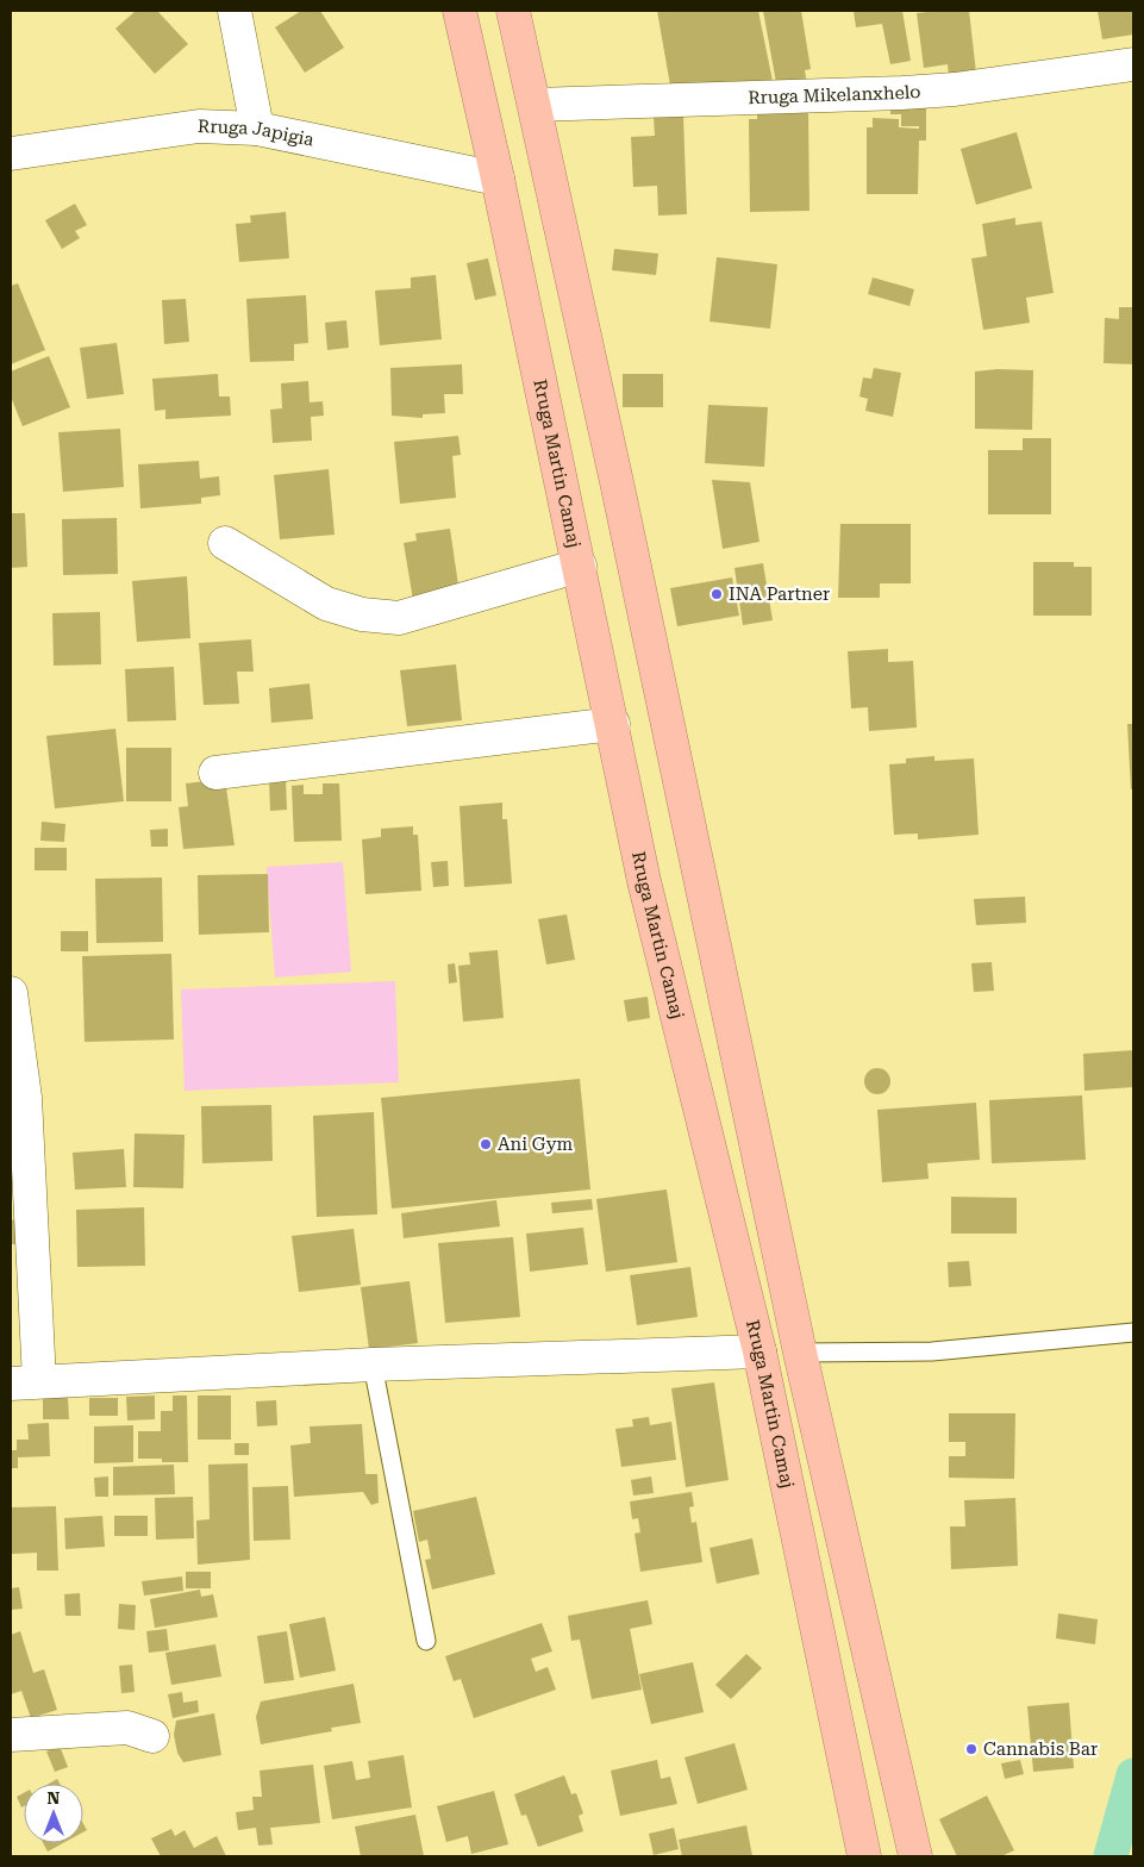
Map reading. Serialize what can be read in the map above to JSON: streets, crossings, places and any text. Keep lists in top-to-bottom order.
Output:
{
  "streets": {
    "highway": ["Rruga Martin Camaj"],
    "street": ["Rruga Mikelanxhelo", "Rruga Japigia"]
  },
  "crossings": [
    ["Rruga Japigia", "Rruga Martin Camaj"]
  ],
  "places": ["INA Partner", "Ani Gym", "Cannabis Bar"],
  "north": "top"
}
